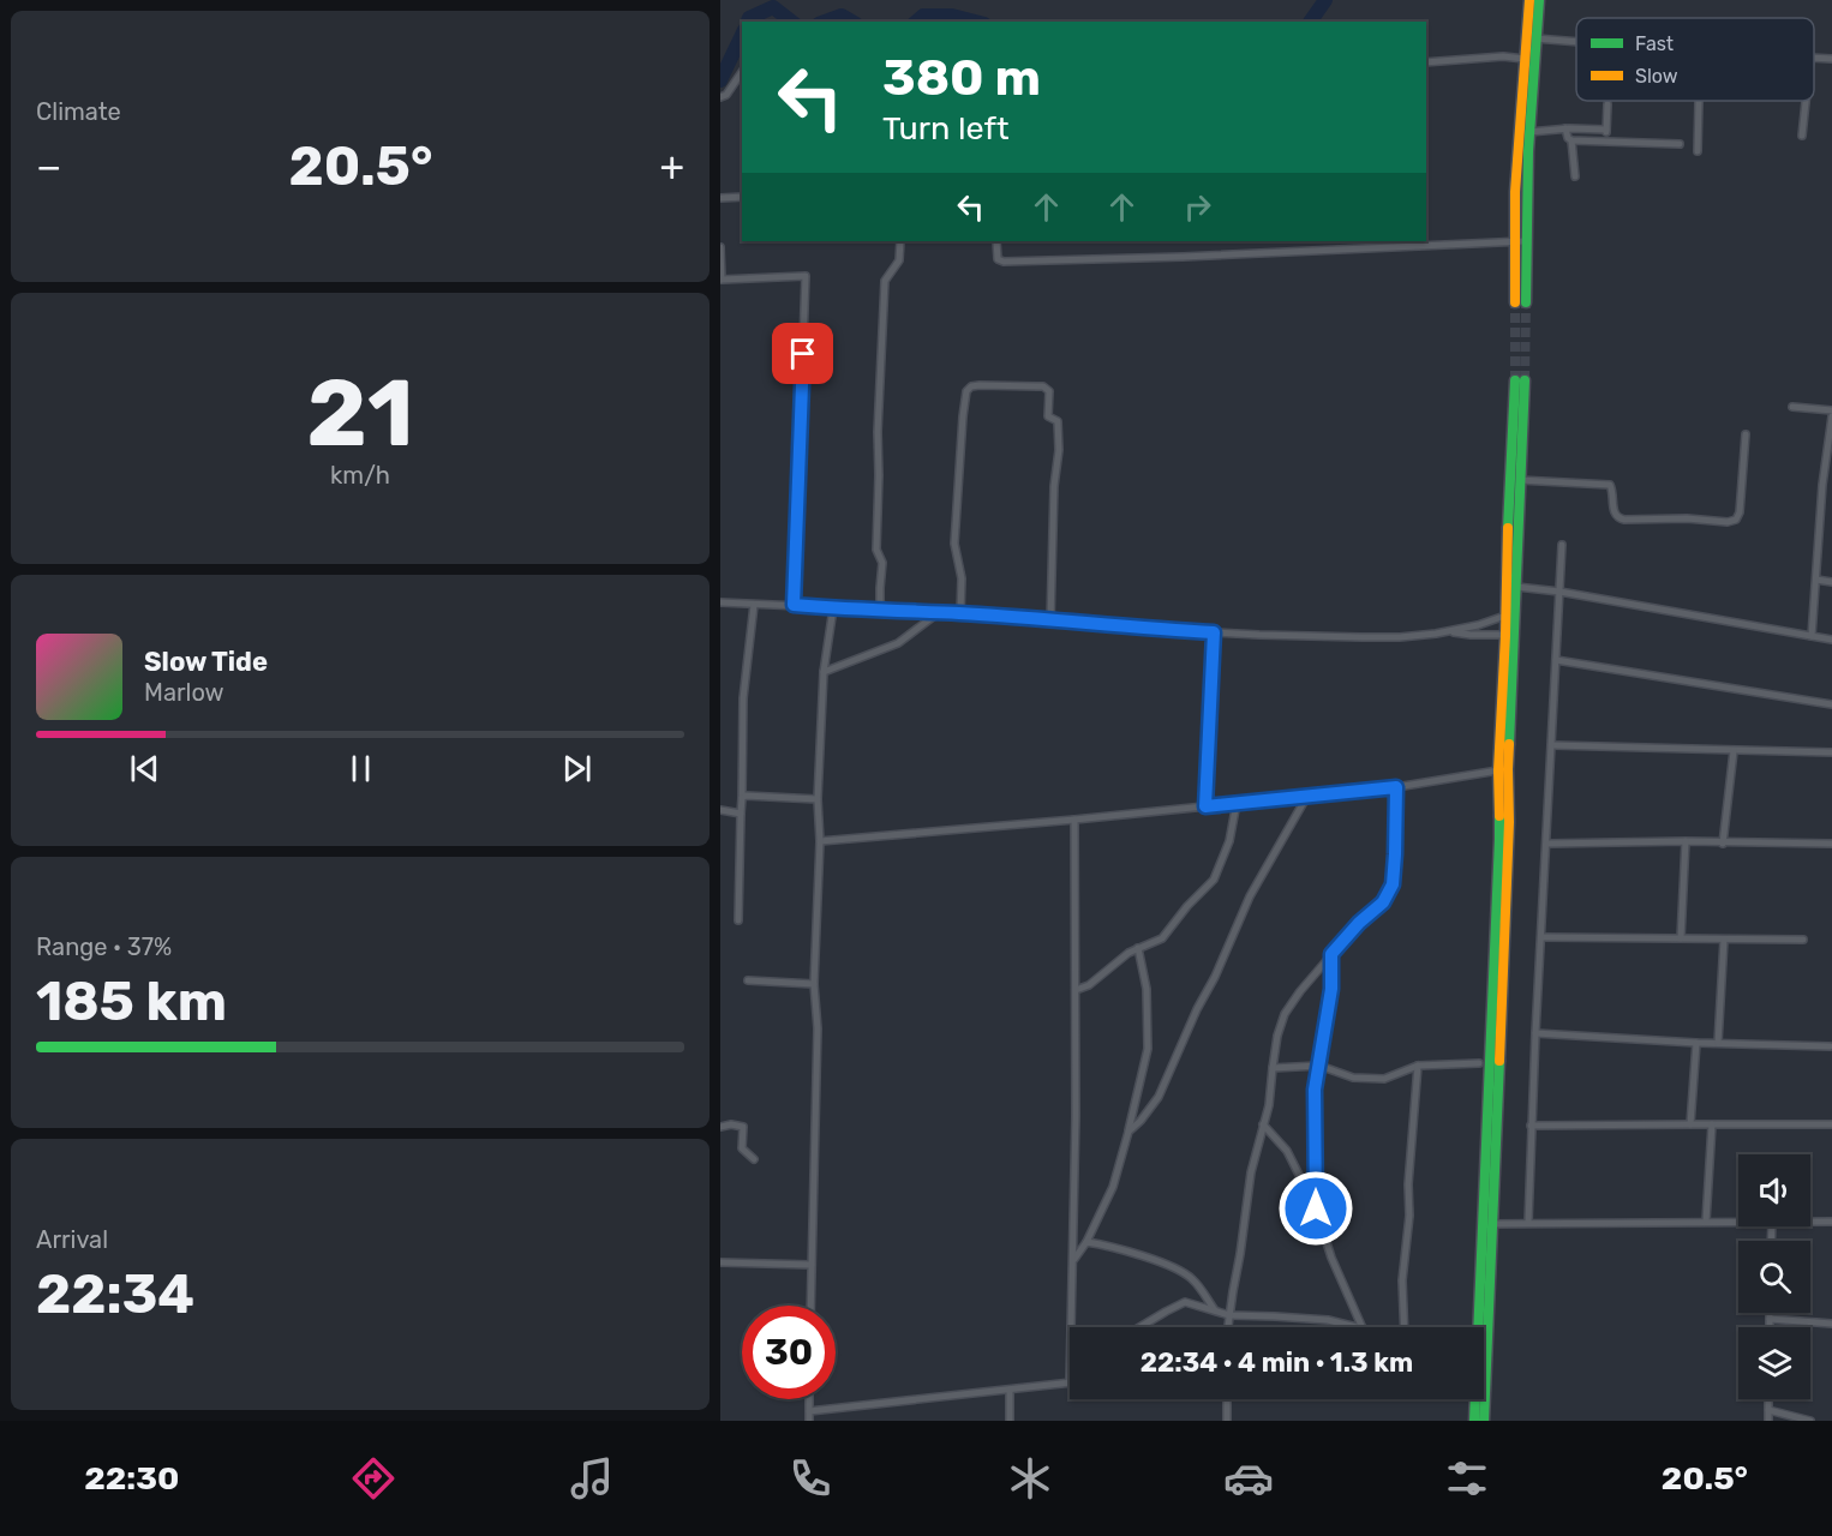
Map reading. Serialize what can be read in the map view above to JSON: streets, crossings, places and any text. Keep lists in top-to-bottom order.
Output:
{
  "legend": ["Fast", "Slow"],
  "page": {
    "tile": [
      "Climate",
      ["21", "km/h"],
      ["Range · 37%", "185 km"],
      ["Arrival", "22:34"]
    ],
    "turn": ["380 m", "Turn left"],
    "heat": ["−", "20.5°", "+"],
    "song": ["Slow Tide", "Marlow"],
    "limit": "30",
    "trip": "22:34 · 4 min · 1.3 km",
    "tabs": ["22:30", "20.5°"]
  }
}
